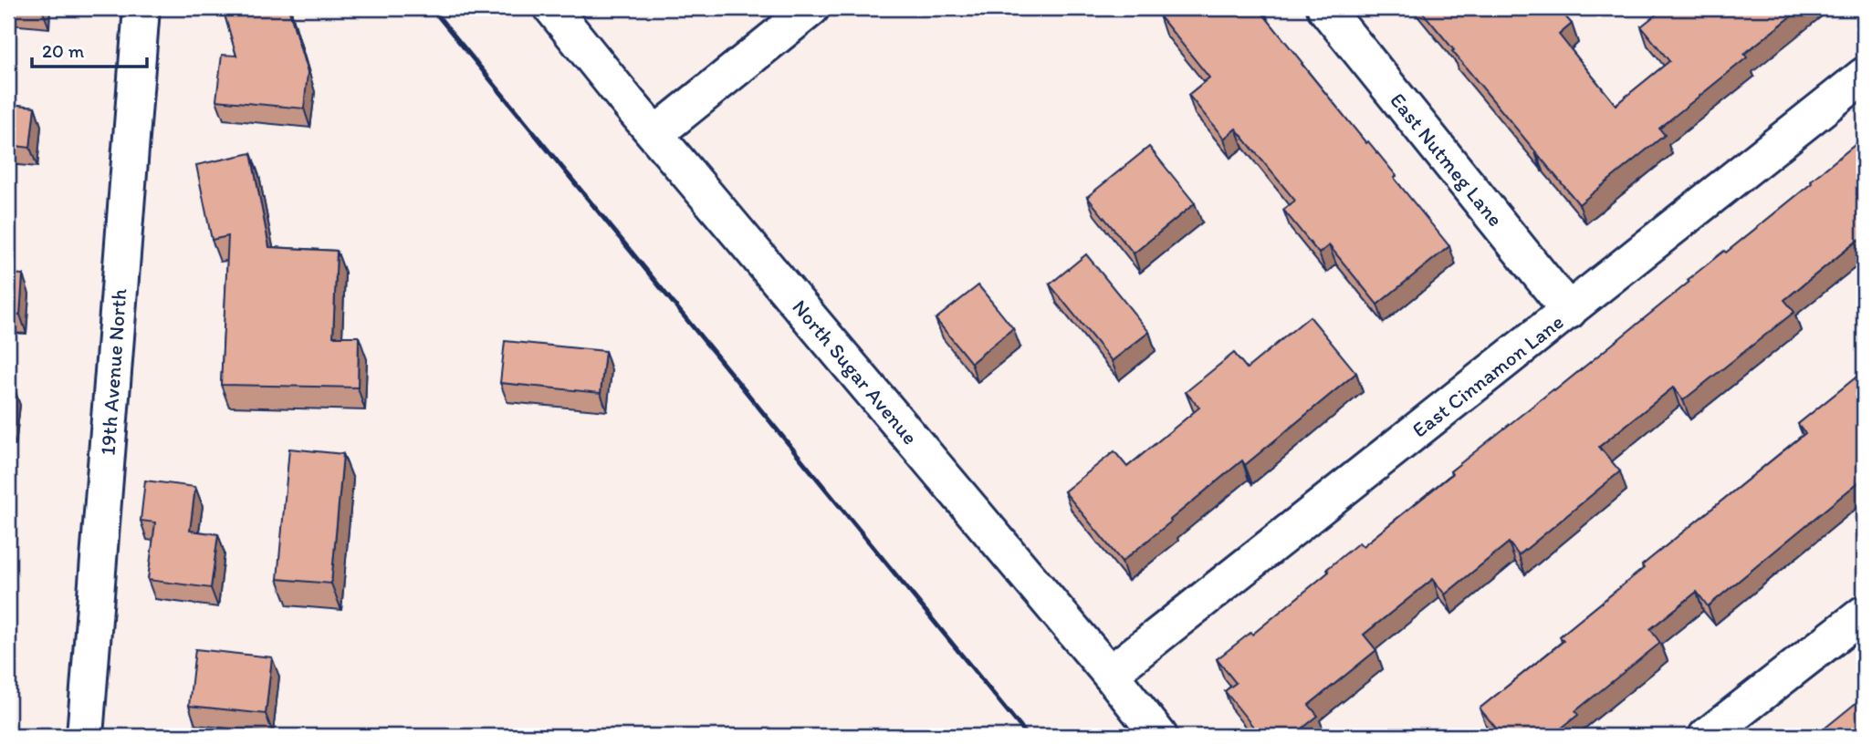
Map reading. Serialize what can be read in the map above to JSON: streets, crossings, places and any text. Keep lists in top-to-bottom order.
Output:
{
  "streets": {
    "street": [
      "East Nutmeg Lane",
      "19th Avenue North",
      "North Sugar Avenue",
      "East Cinnamon Lane"
    ]
  },
  "crossings": [
    ["East Nutmeg Lane", "East Cinnamon Lane"],
    ["North Sugar Avenue", "East Cinnamon Lane"]
  ],
  "scale_bar": "20 m"
}
